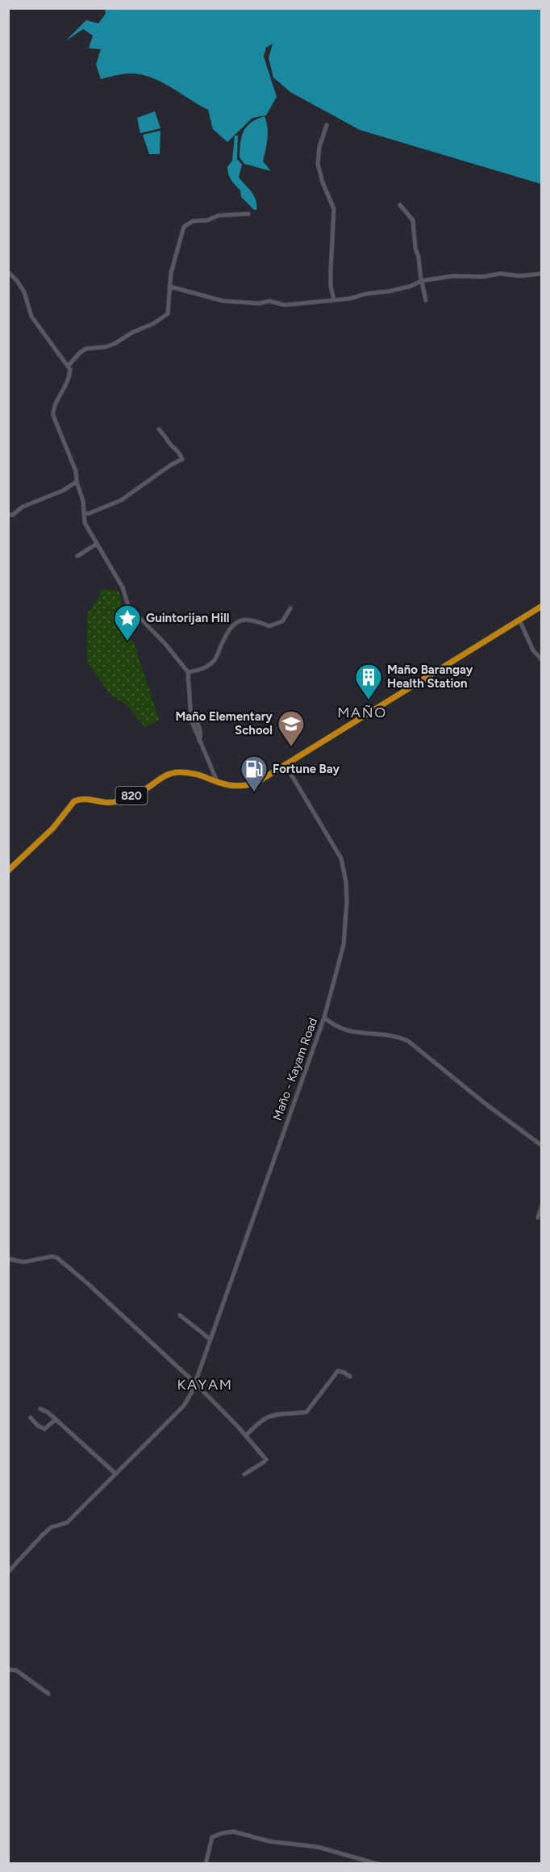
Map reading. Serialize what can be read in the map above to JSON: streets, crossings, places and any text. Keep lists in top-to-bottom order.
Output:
{
  "streets": {
    "highway": ["820"],
    "street": ["Maño - Kayam Road"]
  },
  "crossings": [
    ["820", "Maño - Kayam Road"]
  ],
  "districts": ["MAÑO", "KAYAM"],
  "places": {
    "place": ["Guintorijan Hill"],
    "building": ["Maño Barangay Health Station"],
    "school or university": ["Maño Elementary School"],
    "fuel station": ["Fortune Bay"]
  }
}
